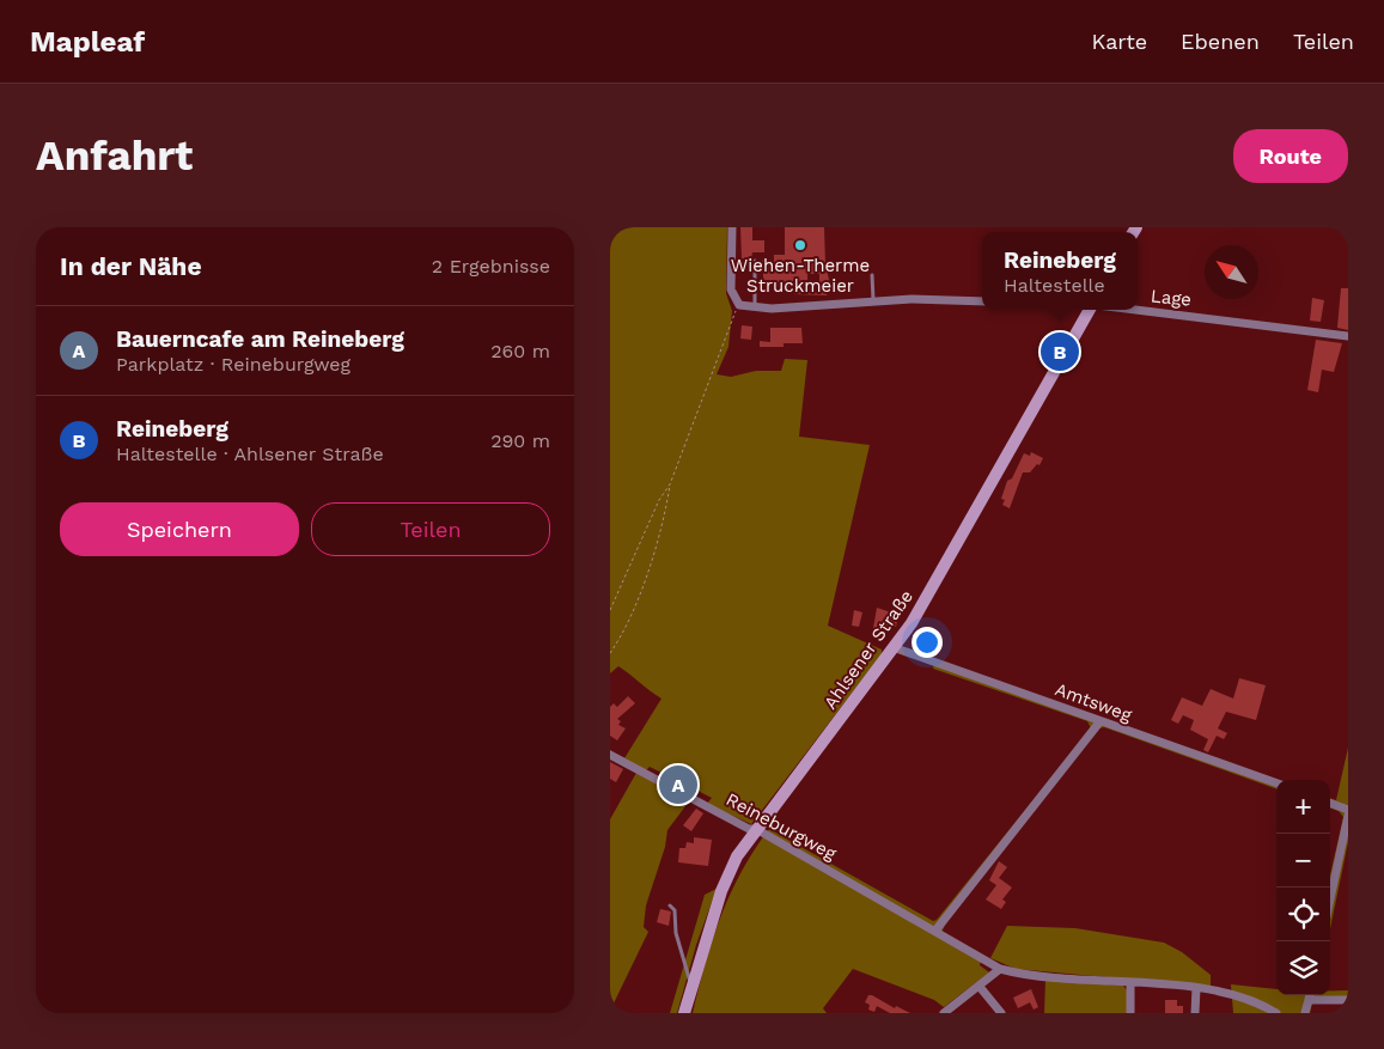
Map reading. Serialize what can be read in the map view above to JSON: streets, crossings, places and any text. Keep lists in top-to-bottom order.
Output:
{
  "streets": {
    "main road": ["Ahlsener Straße"],
    "street": ["Lage", "Amtsweg", "Reineburgweg"]
  },
  "crossings": [
    ["Ahlsener Straße", "Amtsweg"],
    ["Ahlsener Straße", "Reineburgweg"]
  ],
  "places": ["Wiehen-Therme Struckmeier"],
  "north": "top left",
  "page": {
    "header": "Mapleaf",
    "nav": ["Karte", "Ebenen", "Teilen"],
    "buttons": [
      "Route",
      ["Speichern", "Teilen"]
    ],
    "title": "Anfahrt",
    "heading": ["In der Nähe", "2 Ergebnisse"],
    "popup": ["Reineberg", "Haltestelle"],
    "list": [
      {
        "mark": "A",
        "name": "Bauerncafe am Reineberg",
        "note": "Parkplatz · Reineburgweg",
        "value": "260 m"
      },
      {
        "mark": "B",
        "name": "Reineberg",
        "note": "Haltestelle · Ahlsener Straße",
        "value": "290 m"
      }
    ],
    "pins": ["B", "A"],
    "map_buttons": ["+", "−"]
  }
}
